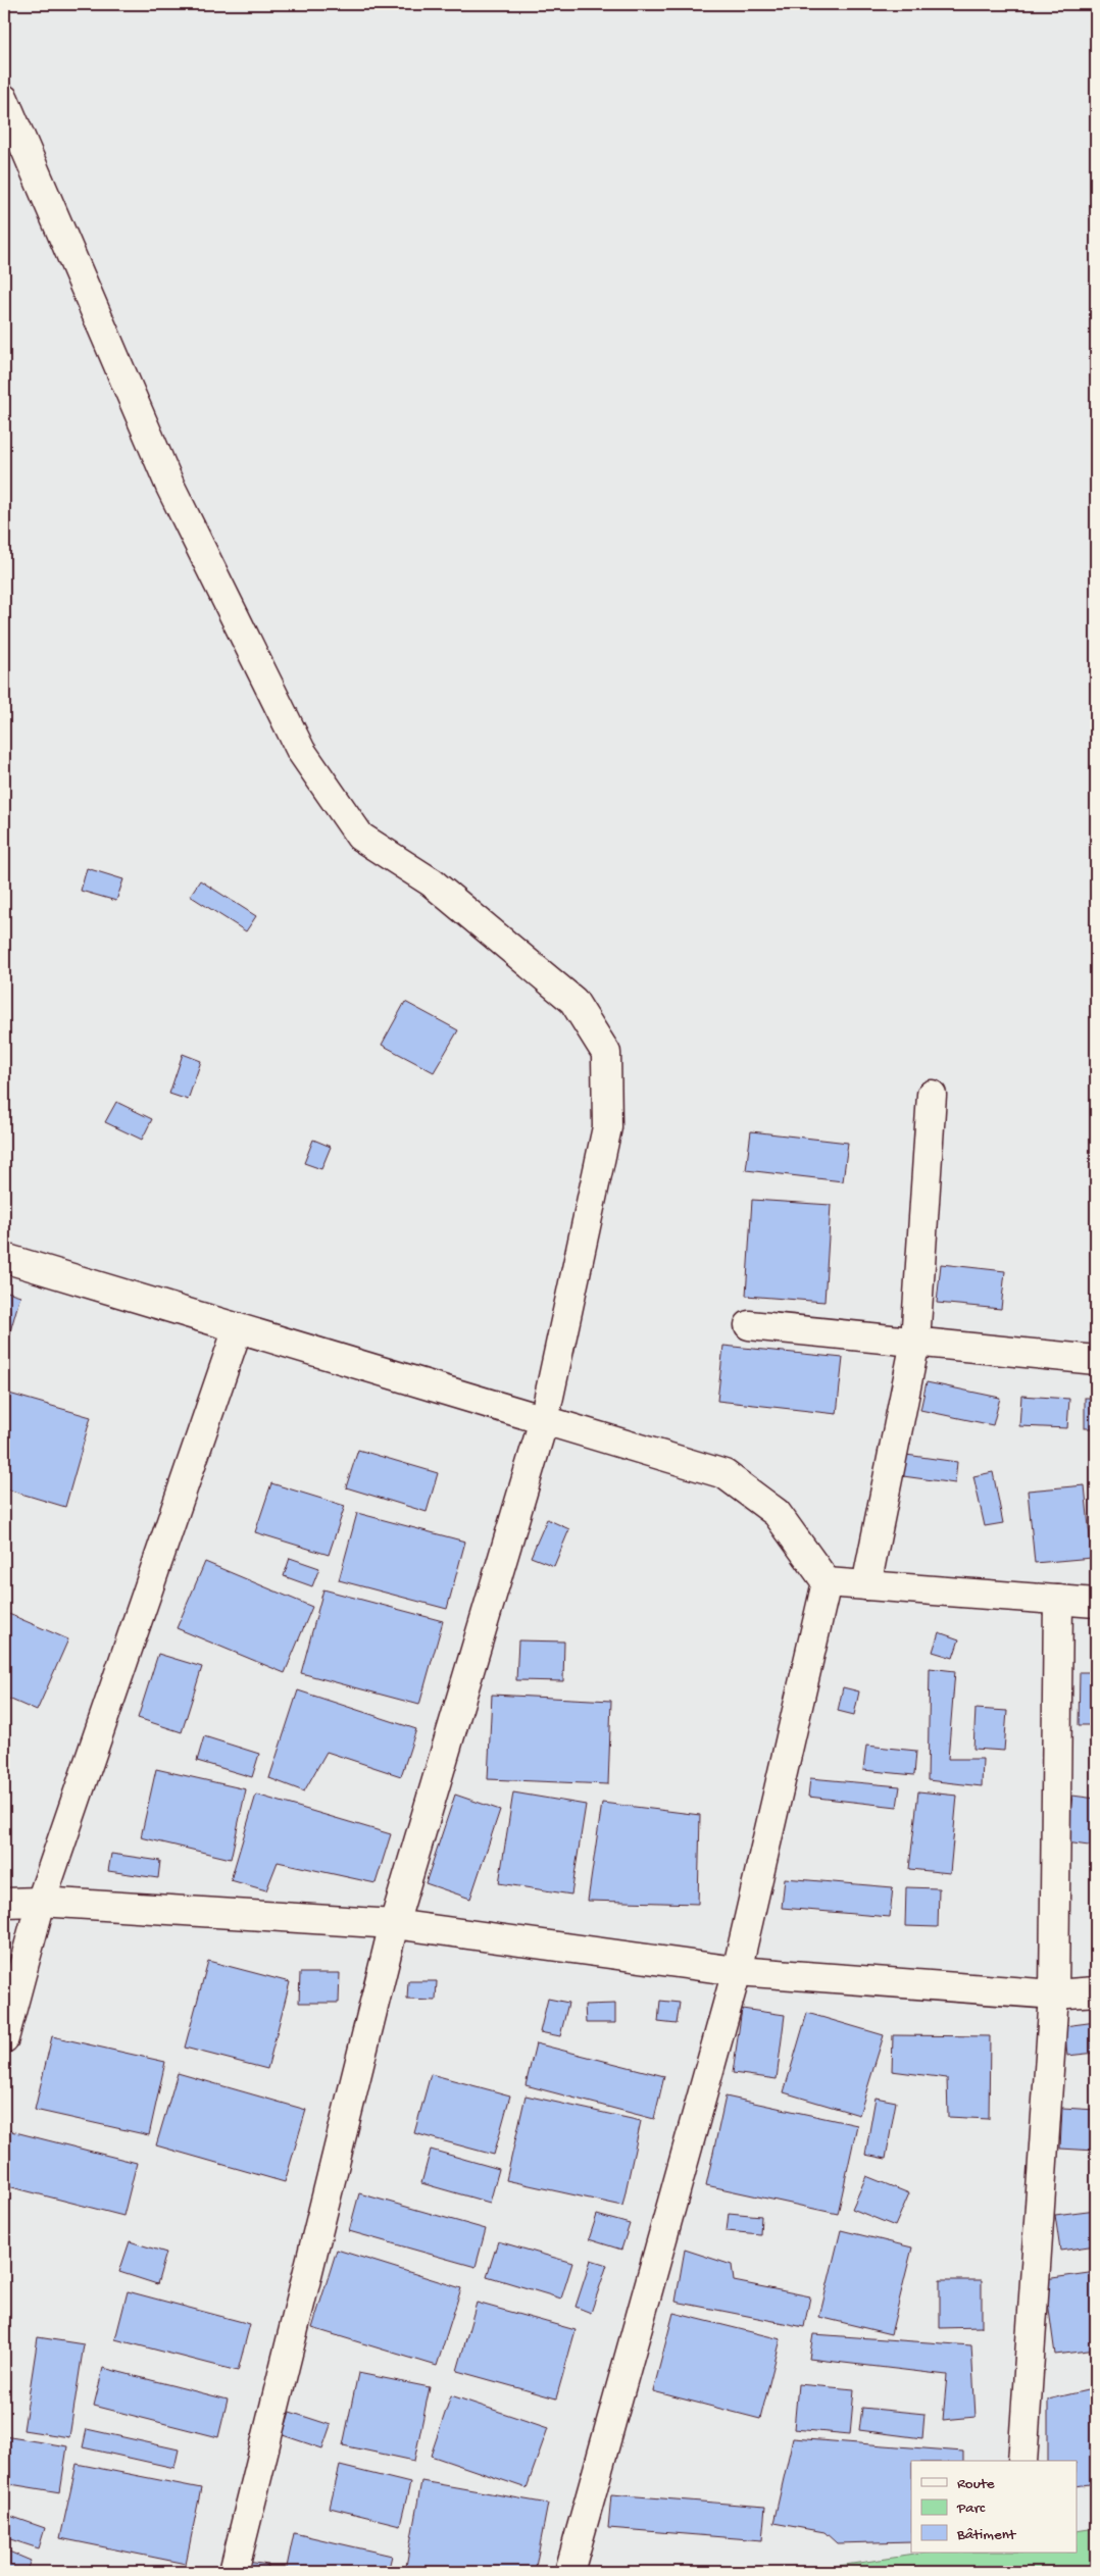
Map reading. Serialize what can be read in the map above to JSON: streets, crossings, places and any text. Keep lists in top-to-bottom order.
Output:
{
  "legend": ["Route", "Parc", "Bâtiment"]
}
